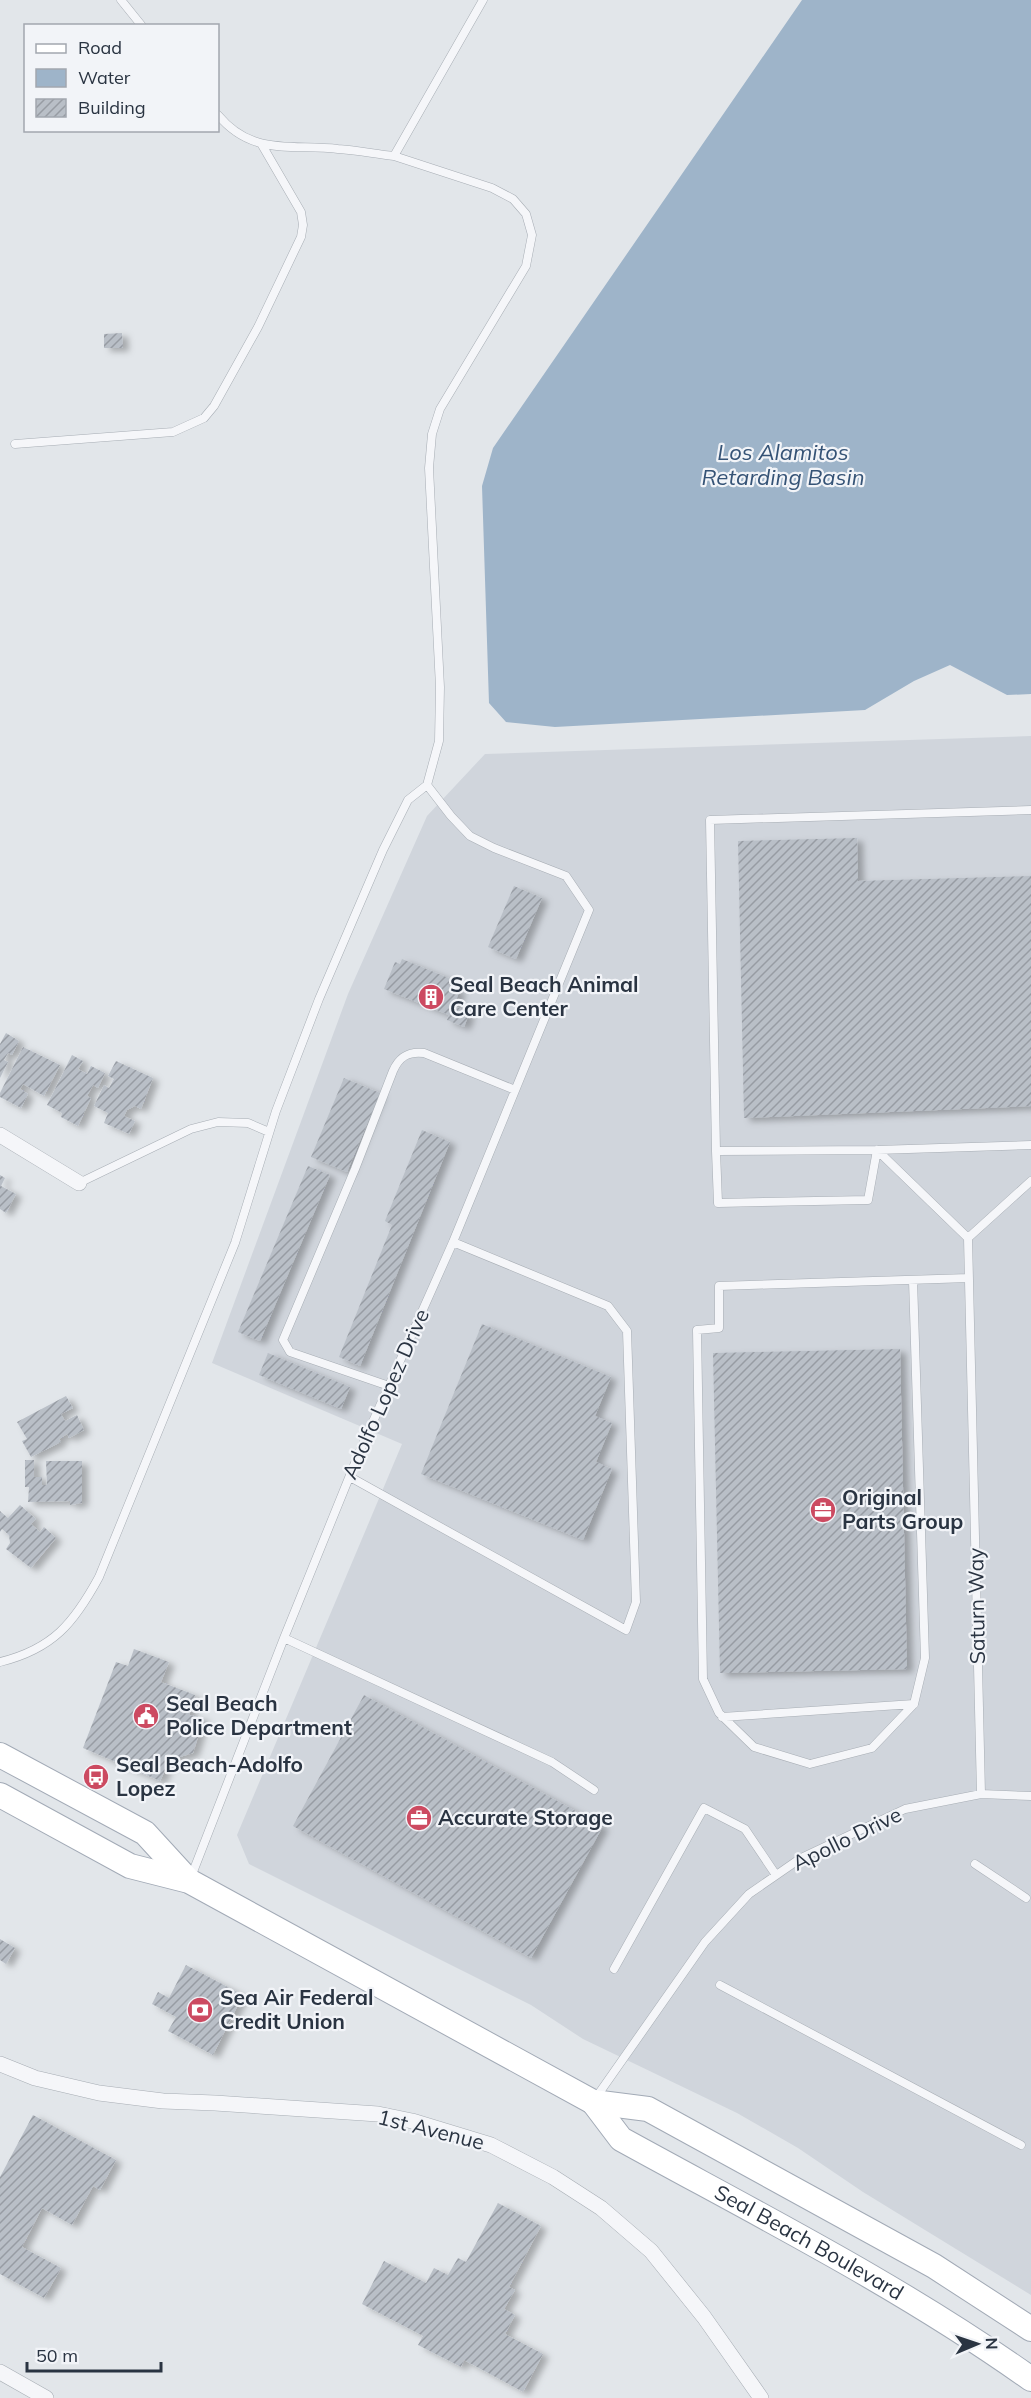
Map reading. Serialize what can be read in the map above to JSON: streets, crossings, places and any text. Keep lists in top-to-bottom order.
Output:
{
  "streets": {
    "main road": ["Seal Beach Boulevard"],
    "street": ["1st Avenue"],
    "lane": ["Adolfo Lopez Drive", "Saturn Way", "Apollo Drive"]
  },
  "crossings": [
    ["Adolfo Lopez Drive", "Seal Beach Boulevard"],
    ["Saturn Way", "Apollo Drive"],
    ["Apollo Drive", "Seal Beach Boulevard"]
  ],
  "water": ["Los Alamitos Retarding Basin"],
  "places": {
    "building": ["Seal Beach Animal Care Center"],
    "office": ["Original Parts Group", "Accurate Storage"],
    "public building": ["Seal Beach Police Department"],
    "bus stop": ["Seal Beach-Adolfo Lopez"],
    "bank": ["Sea Air Federal Credit Union"]
  },
  "legend": ["Road", "Water", "Building"],
  "scale_bar": "50 m",
  "north": "right"
}
